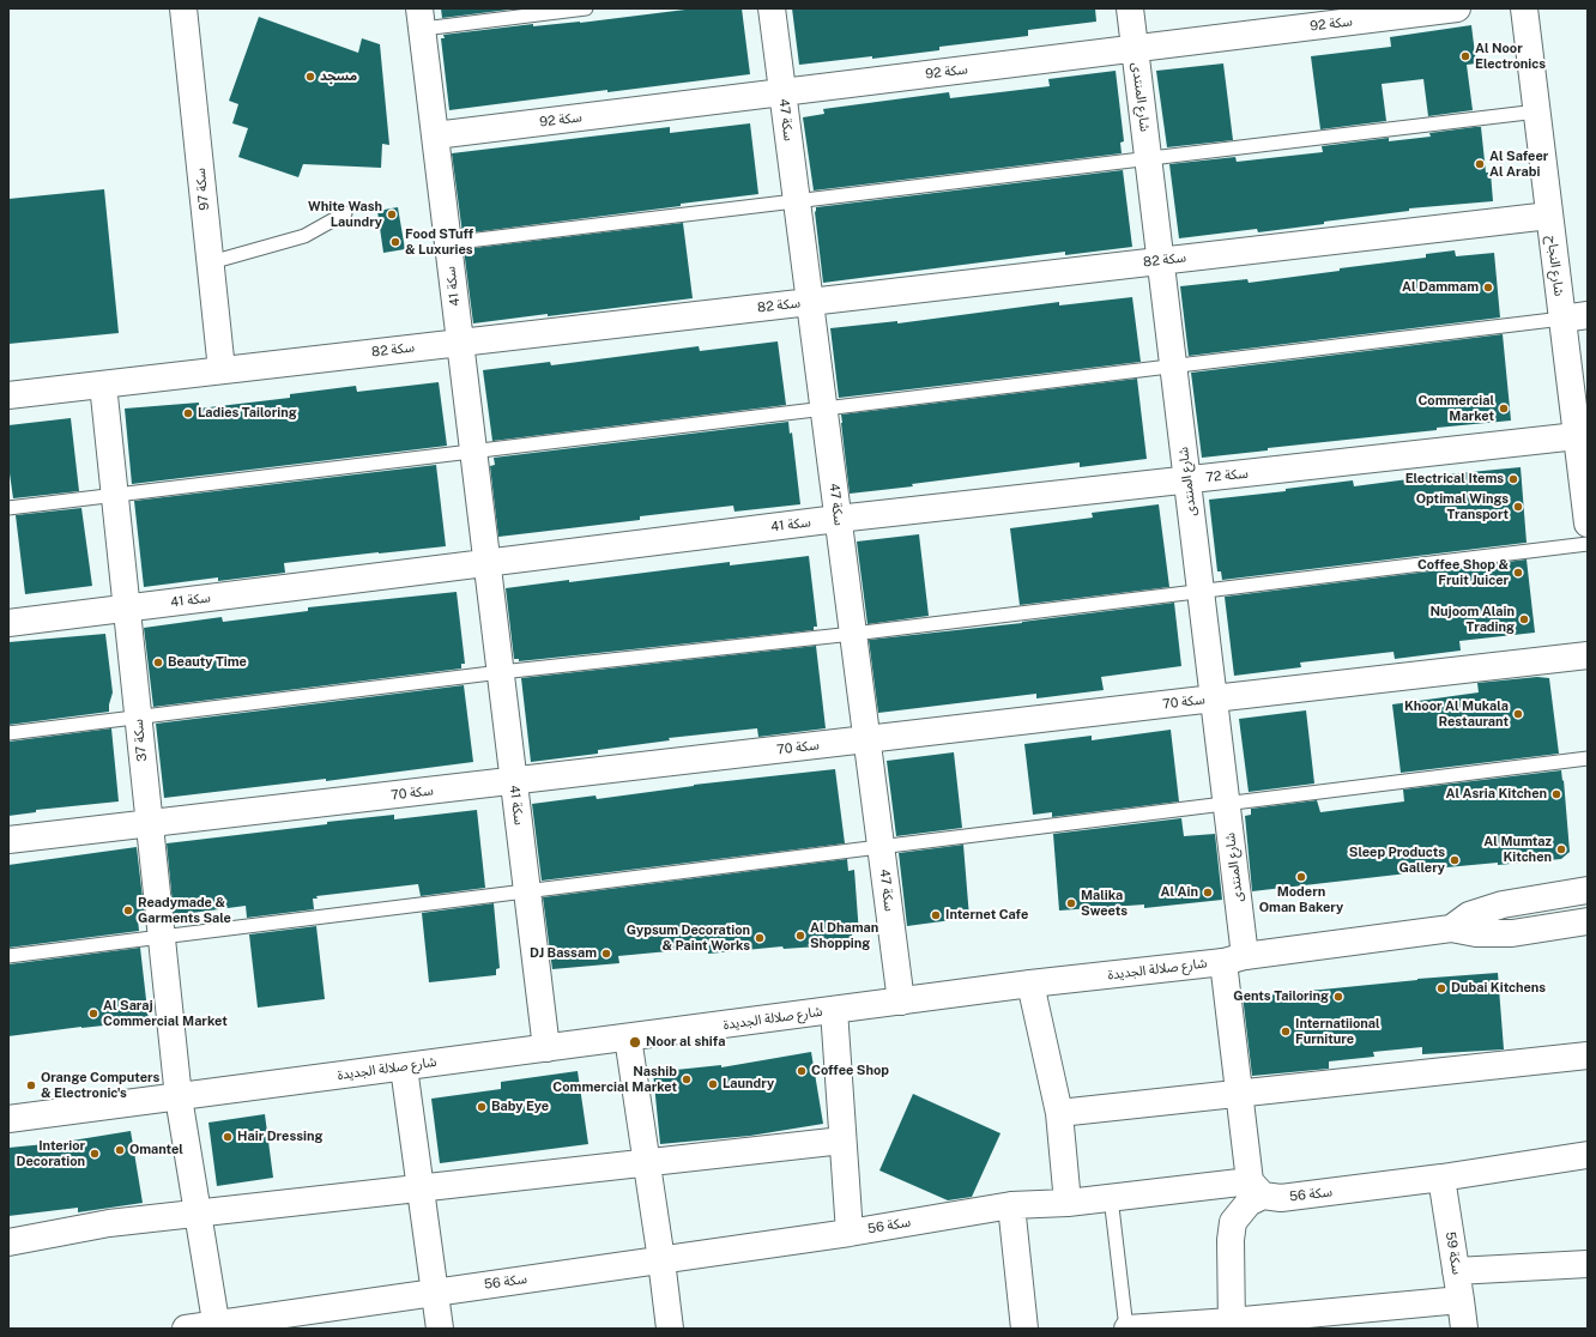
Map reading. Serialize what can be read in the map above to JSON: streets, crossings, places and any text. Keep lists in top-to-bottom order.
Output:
{
  "streets": {
    "street": [
      "سكة 92",
      "شارع المنتدى",
      "سكة 47",
      "سكة 97",
      "سكة 82",
      "شارع النجاح",
      "سكة 41",
      "سكة 72",
      "سكة 70",
      "سكة 37",
      "شارع صلالة الجديدة",
      "سكة 56",
      "سكة 59"
    ]
  },
  "crossings": [
    ["سكة 92", "شارع المنتدى"],
    ["سكة 92", "سكة 47"],
    ["سكة 92", "سكة 41"],
    ["شارع المنتدى", "سكة 82"],
    ["شارع المنتدى", "سكة 72"],
    ["شارع المنتدى", "سكة 70"],
    ["شارع المنتدى", "شارع صلالة الجديدة"],
    ["شارع المنتدى", "سكة 56"],
    ["سكة 47", "سكة 82"],
    ["سكة 47", "سكة 41"],
    ["سكة 47", "سكة 72"],
    ["سكة 47", "سكة 70"],
    ["سكة 47", "شارع صلالة الجديدة"],
    ["سكة 97", "سكة 82"],
    ["سكة 82", "شارع النجاح"],
    ["سكة 82", "سكة 41"],
    ["سكة 82", "سكة 37"],
    ["شارع النجاح", "سكة 72"],
    ["سكة 41", "سكة 72"],
    ["سكة 41", "سكة 70"],
    ["سكة 41", "سكة 37"],
    ["سكة 41", "شارع صلالة الجديدة"],
    ["سكة 70", "سكة 37"],
    ["سكة 37", "شارع صلالة الجديدة"],
    ["سكة 37", "سكة 56"],
    ["سكة 56", "سكة 59"]
  ],
  "places": [
    "Al Noor Electronics",
    "مسجد",
    "Al Safeer Al Arabi",
    "White Wash Laundry",
    "Food STuff & Luxuries",
    "Al Dammam",
    "Commercial Market",
    "Ladies Tailoring",
    "Electrical Items",
    "Optimal Wings Transport",
    "Coffee Shop & Fruit Juicer",
    "Nujoom Alain Trading",
    "Beauty Time",
    "Khoor Al Mukala Restaurant",
    "Al Asria Kitchen",
    "Al Mumtaz Kitchen",
    "Sleep Products Gallery",
    "Modern Oman Bakery",
    "Al Ain",
    "Malika Sweets",
    "Readymade & Garments Sale",
    "Internet Cafe",
    "Al Dhaman Shopping",
    "Gypsum Decoration & Paint Works",
    "DJ Bassam",
    "Dubai Kitchens",
    "Gents Tailoring",
    "Al Saraj Commercial Market",
    "Internatiional Furniture",
    "Noor al shifa",
    "Coffee Shop",
    "Nashib Commercial Market",
    "Laundry",
    "Orange Computers & Electronic's",
    "Baby Eye",
    "Hair Dressing",
    "Omantel",
    "Interior Decoration"
  ]
}
